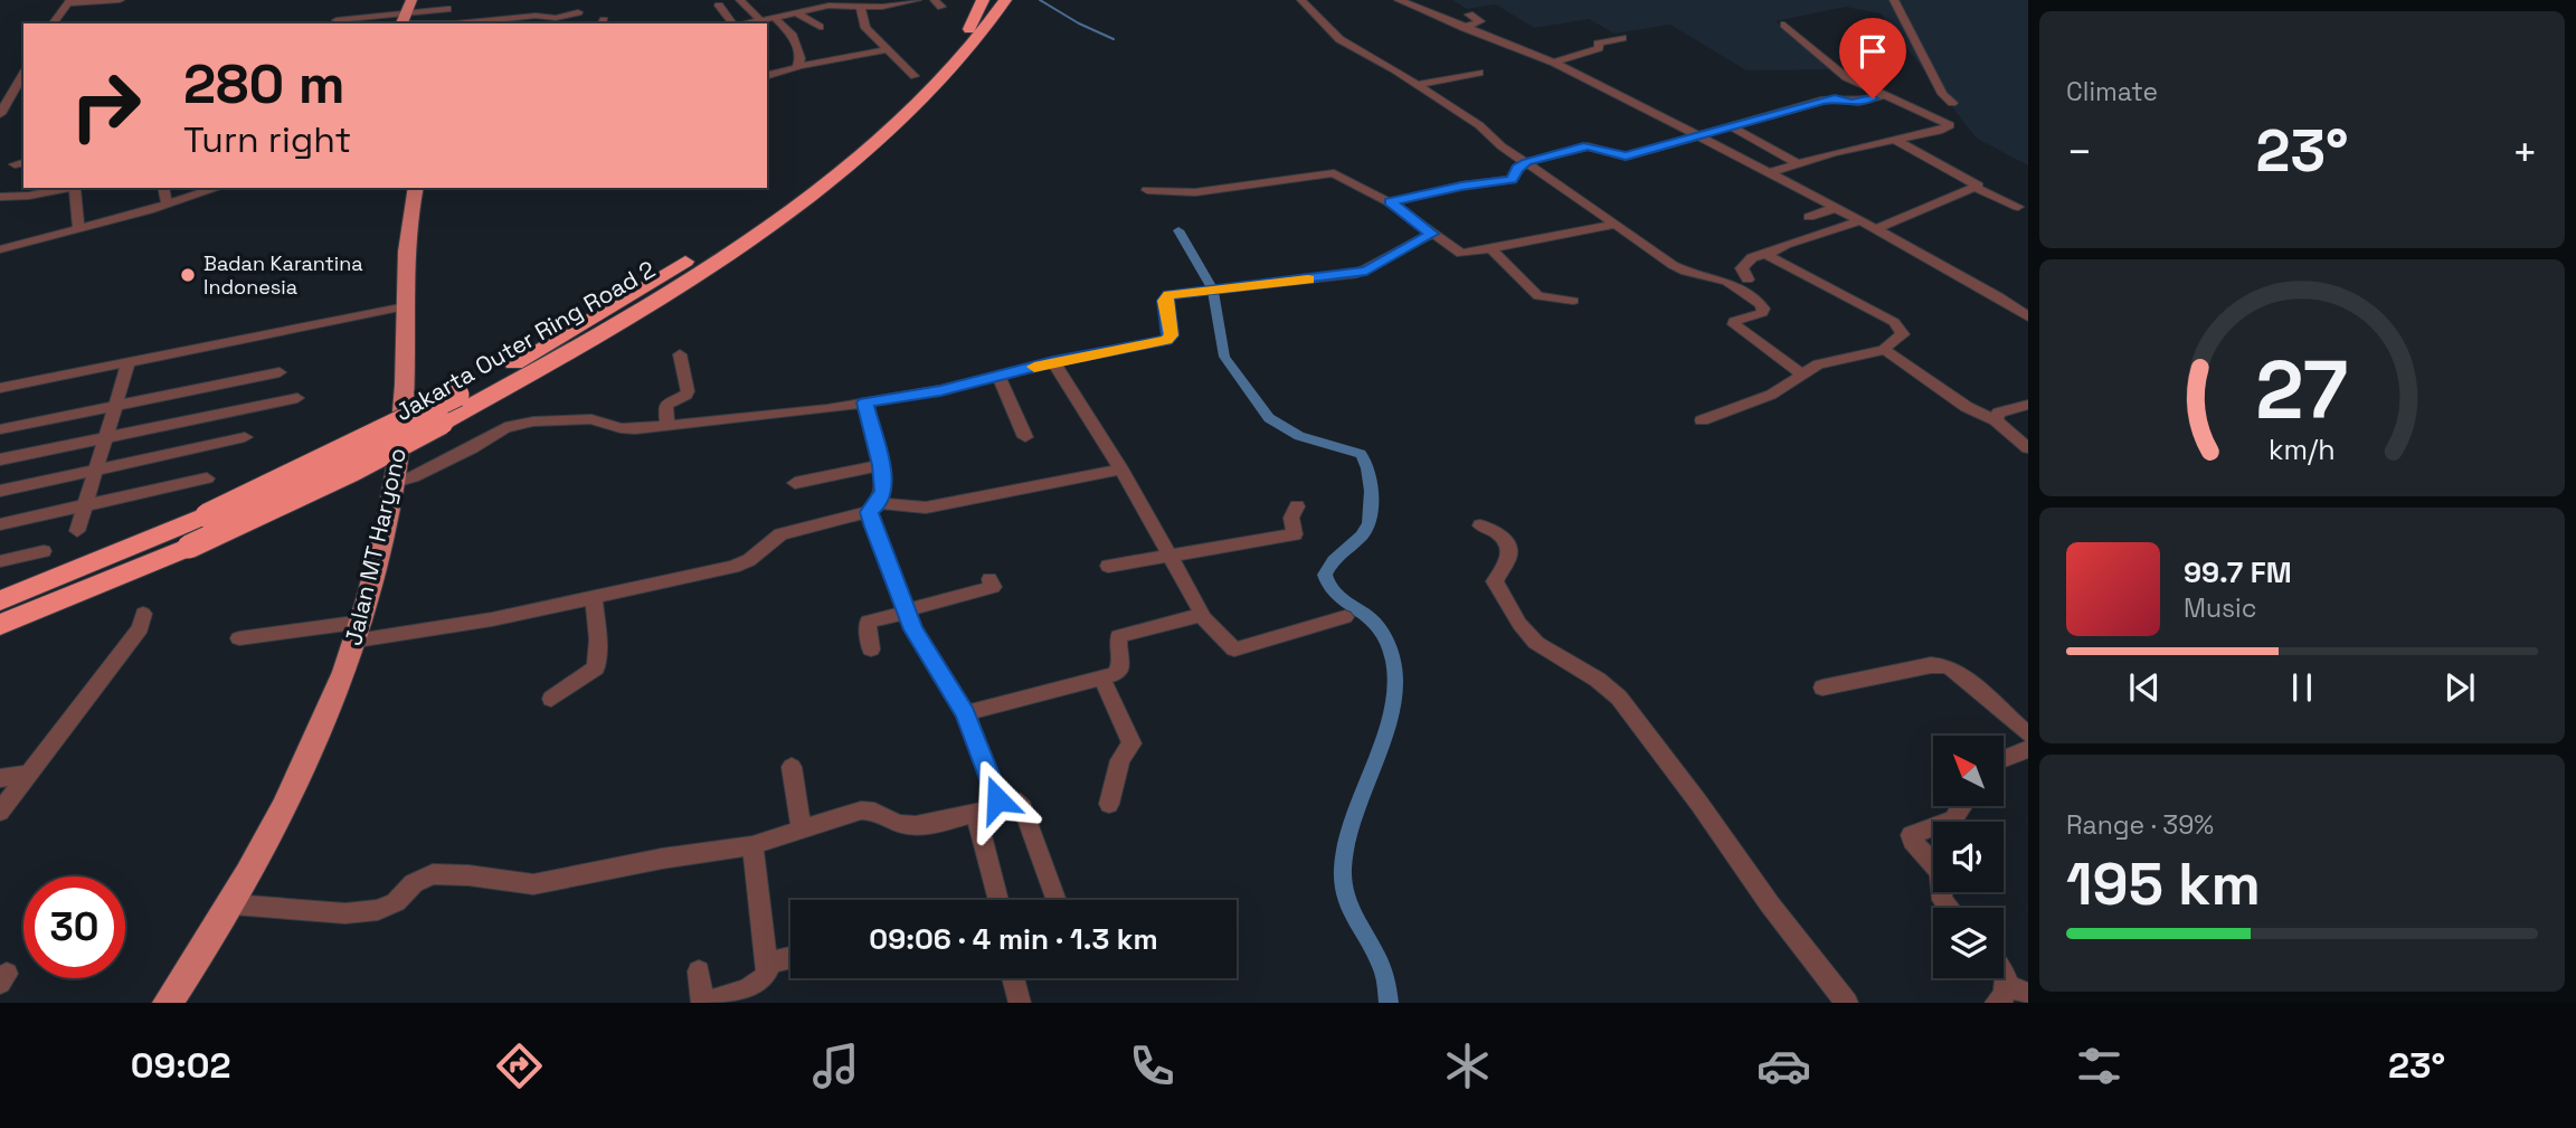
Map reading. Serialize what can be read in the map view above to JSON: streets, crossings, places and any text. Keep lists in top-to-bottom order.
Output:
{
  "streets": {
    "highway": ["Jakarta Outer Ring Road 2"],
    "main road": ["Jalan MT Haryono"]
  },
  "places": ["Badan Karantina Indonesia"],
  "north": "top left",
  "page": {
    "tile": [
      "Climate",
      ["Range · 39%", "195 km"]
    ],
    "turn": ["280 m", "Turn right"],
    "heat": ["−", "23°", "+"],
    "song": ["99.7 FM", "Music"],
    "limit": "30",
    "trip": "09:06 · 4 min · 1.3 km",
    "tabs": ["09:02", "23°"],
    "gauge": ["27", "km/h"]
  }
}
